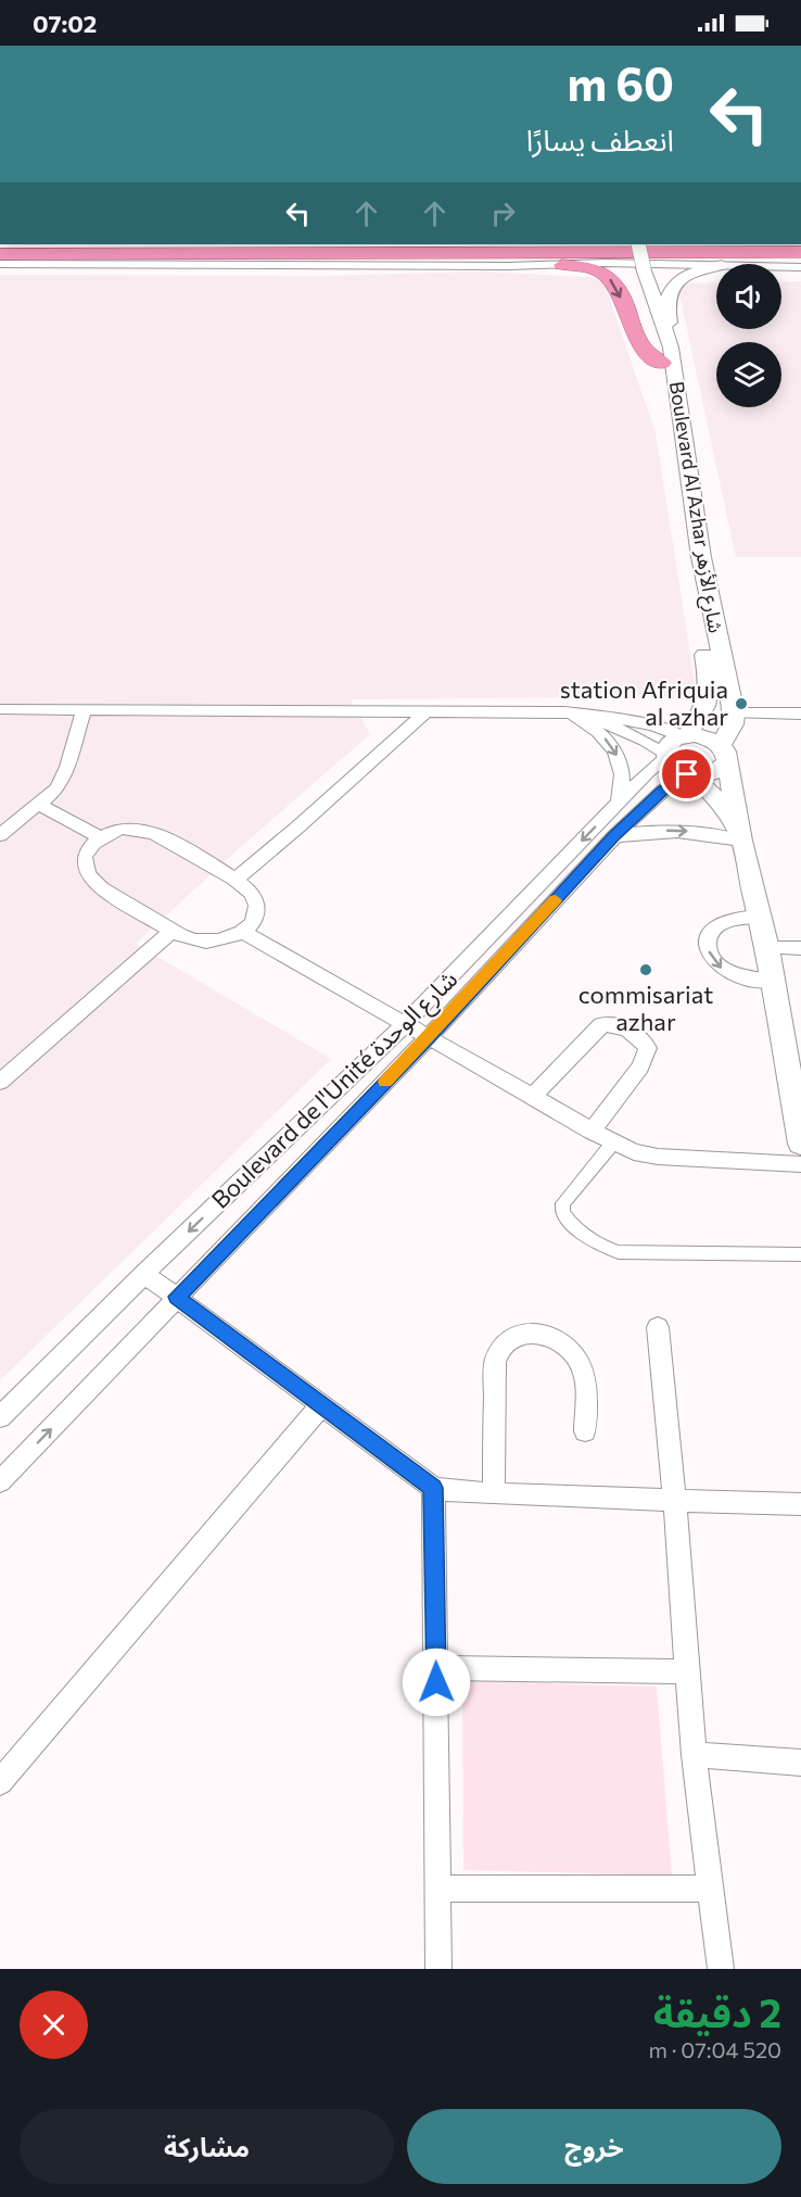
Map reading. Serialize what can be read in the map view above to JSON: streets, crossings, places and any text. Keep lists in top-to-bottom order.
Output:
{
  "streets": {
    "main road": ["Boulevard Al Azhar شارع الأزهر"],
    "street": ["Boulevard de l'Unité شارع الوحدة"]
  },
  "crossings": [
    ["Boulevard Al Azhar شارع الأزهر", "Boulevard de l'Unité شارع الوحدة"]
  ],
  "places": ["station Afriquia al azhar", "commisariat azhar"],
  "page": {
    "status": "07:02",
    "turn": ["60 m", "انعطف يسارًا"],
    "heading": ["2 دقيقة", "520 m · 07:04"],
    "buttons": ["خروج", "مشاركة"]
  }
}
